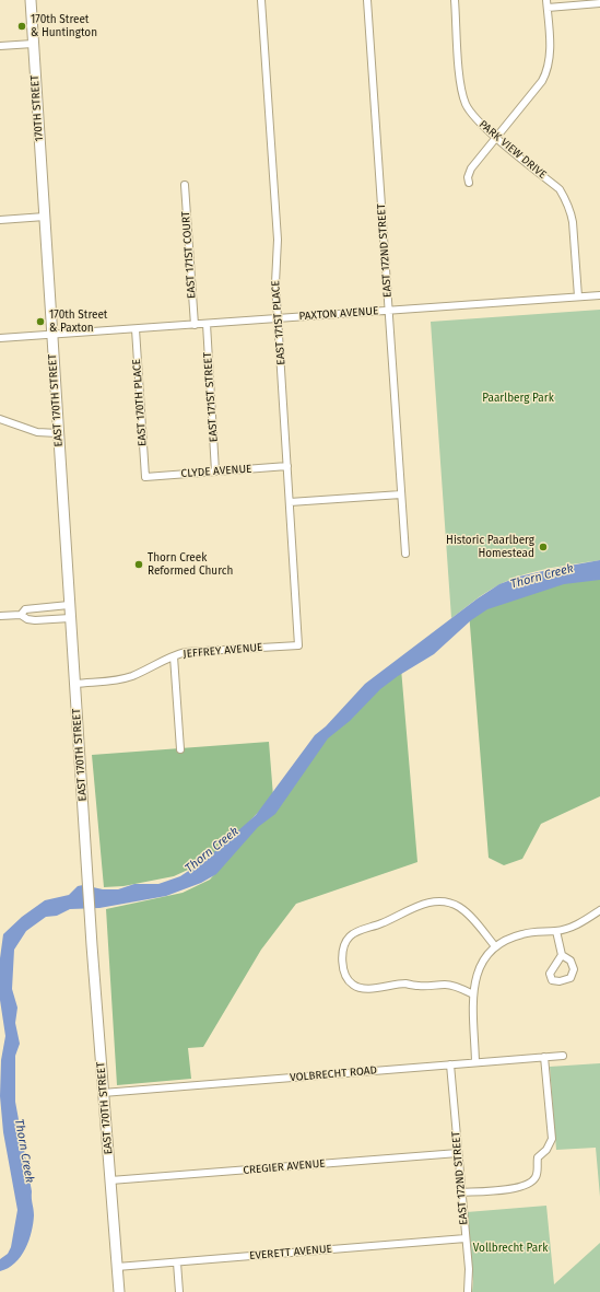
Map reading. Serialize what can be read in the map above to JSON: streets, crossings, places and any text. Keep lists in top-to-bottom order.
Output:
{
  "streets": {
    "street": [
      "170TH STREET",
      "PARK VIEW DRIVE",
      "EAST 172ND STREET",
      "EAST 171ST COURT",
      "PAXTON AVENUE",
      "EAST 171ST PLACE",
      "EAST 171ST STREET",
      "EAST 170TH STREET",
      "EAST 170TH PLACE",
      "CLYDE AVENUE",
      "JEFFREY AVENUE",
      "VOLBRECHT ROAD",
      "CREGIER AVENUE",
      "EVERETT AVENUE"
    ]
  },
  "crossings": [
    ["170TH STREET", "EAST 170TH STREET"],
    ["PARK VIEW DRIVE", "PAXTON AVENUE"],
    ["EAST 172ND STREET", "PAXTON AVENUE"],
    ["EAST 172ND STREET", "VOLBRECHT ROAD"],
    ["EAST 172ND STREET", "CREGIER AVENUE"],
    ["EAST 172ND STREET", "EVERETT AVENUE"],
    ["EAST 171ST COURT", "PAXTON AVENUE"],
    ["PAXTON AVENUE", "EAST 171ST PLACE"],
    ["PAXTON AVENUE", "EAST 171ST STREET"],
    ["PAXTON AVENUE", "EAST 170TH STREET"],
    ["PAXTON AVENUE", "EAST 170TH PLACE"],
    ["EAST 171ST PLACE", "CLYDE AVENUE"],
    ["EAST 171ST PLACE", "JEFFREY AVENUE"],
    ["EAST 171ST STREET", "CLYDE AVENUE"],
    ["EAST 170TH STREET", "JEFFREY AVENUE"],
    ["EAST 170TH STREET", "VOLBRECHT ROAD"],
    ["EAST 170TH STREET", "CREGIER AVENUE"],
    ["EAST 170TH STREET", "EVERETT AVENUE"],
    ["EAST 170TH PLACE", "CLYDE AVENUE"]
  ],
  "water": ["Thorn Creek"],
  "parks": ["Paarlberg Park", "Vollbrecht Park"],
  "places": [
    "170th Street & Huntington",
    "170th Street & Paxton",
    "Historic Paarlberg Homestead",
    "Thorn Creek Reformed Church"
  ]
}
